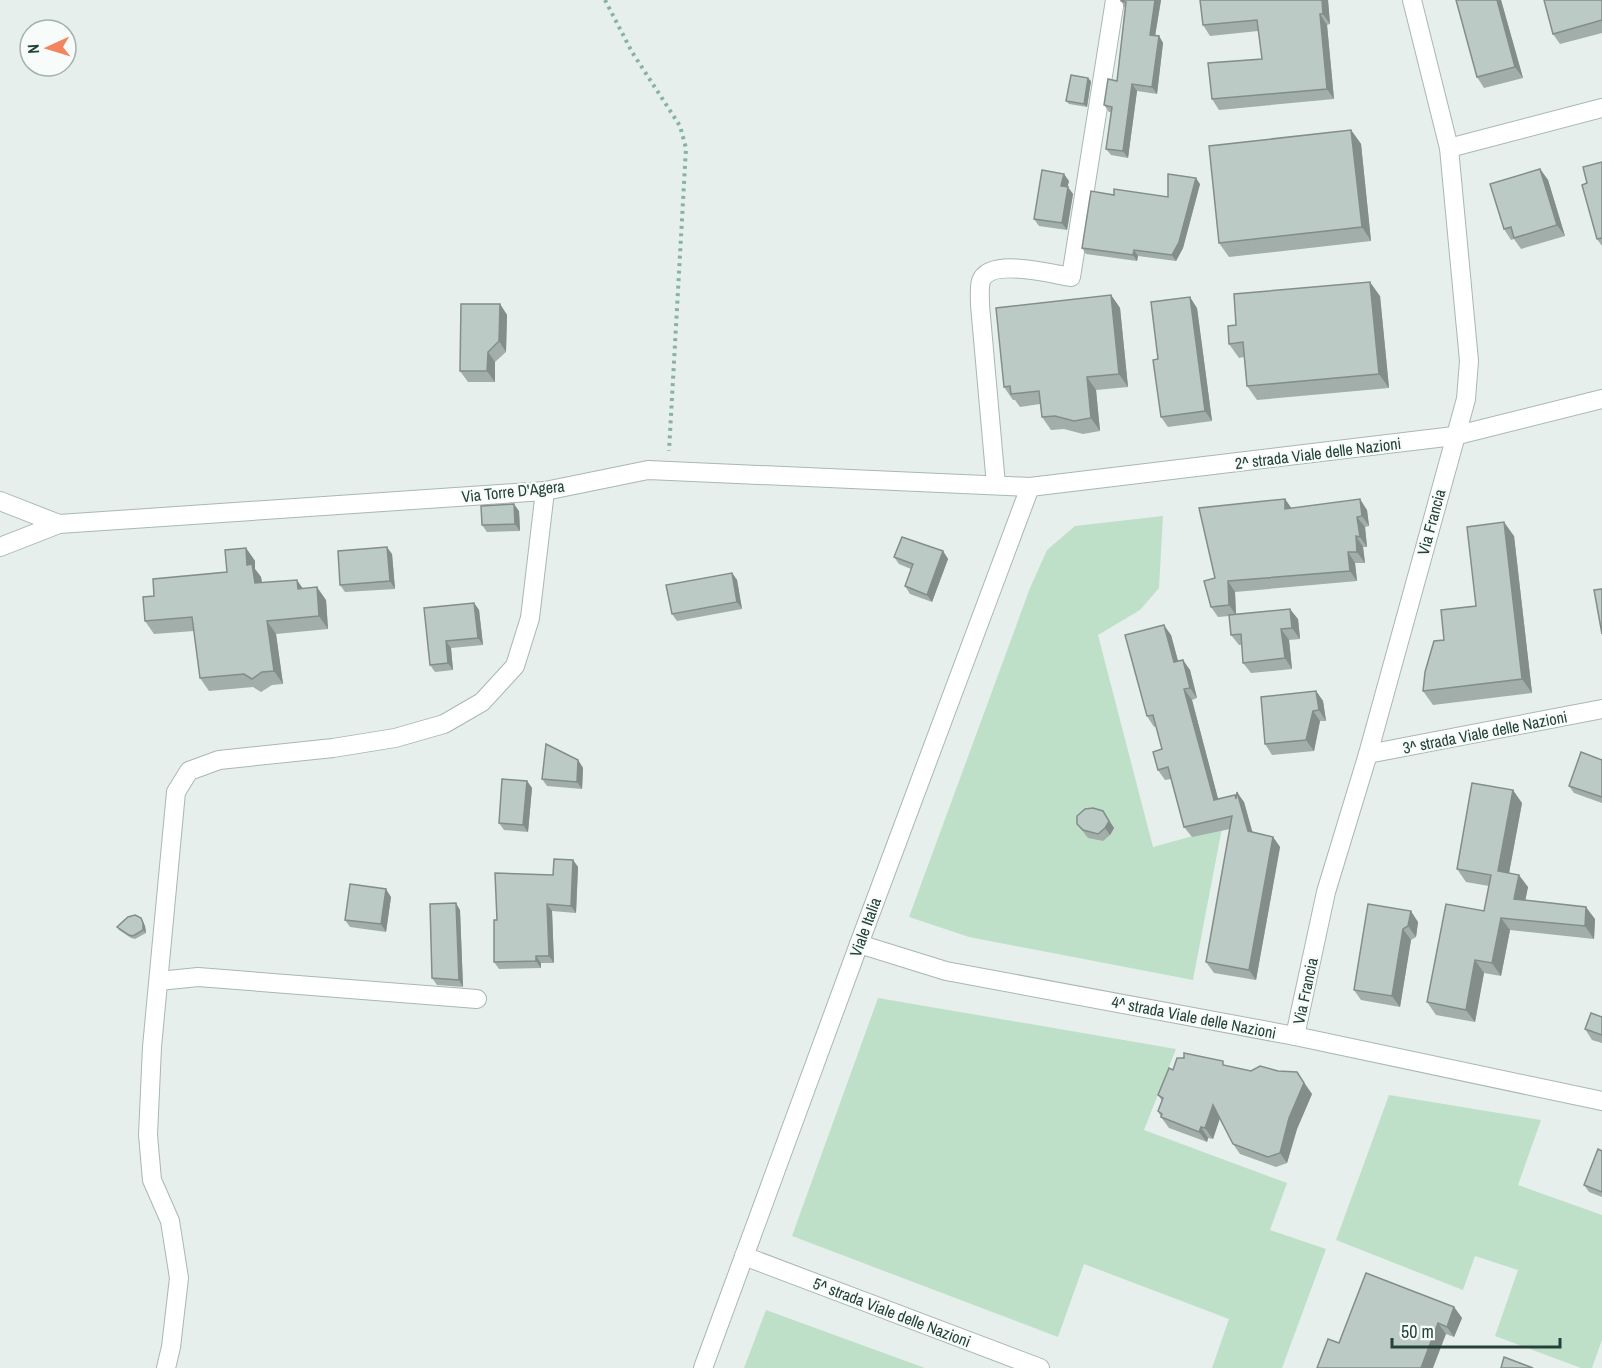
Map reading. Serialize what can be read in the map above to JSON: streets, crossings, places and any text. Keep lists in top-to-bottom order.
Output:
{
  "streets": {
    "street": [
      "2^ strada Viale delle Nazioni",
      "Via Torre D'Agera",
      "Via Francia",
      "3^ strada Viale delle Nazioni",
      "Viale Italia",
      "4^ strada Viale delle Nazioni",
      "5^ strada Viale delle Nazioni"
    ]
  },
  "crossings": [
    ["2^ strada Viale delle Nazioni", "Via Torre D'Agera"],
    ["2^ strada Viale delle Nazioni", "Via Francia"],
    ["2^ strada Viale delle Nazioni", "Viale Italia"],
    ["Via Torre D'Agera", "Viale Italia"],
    ["Via Francia", "3^ strada Viale delle Nazioni"],
    ["Via Francia", "4^ strada Viale delle Nazioni"],
    ["Viale Italia", "4^ strada Viale delle Nazioni"],
    ["Viale Italia", "5^ strada Viale delle Nazioni"]
  ],
  "scale_bar": "50 m",
  "north": "left"
}
